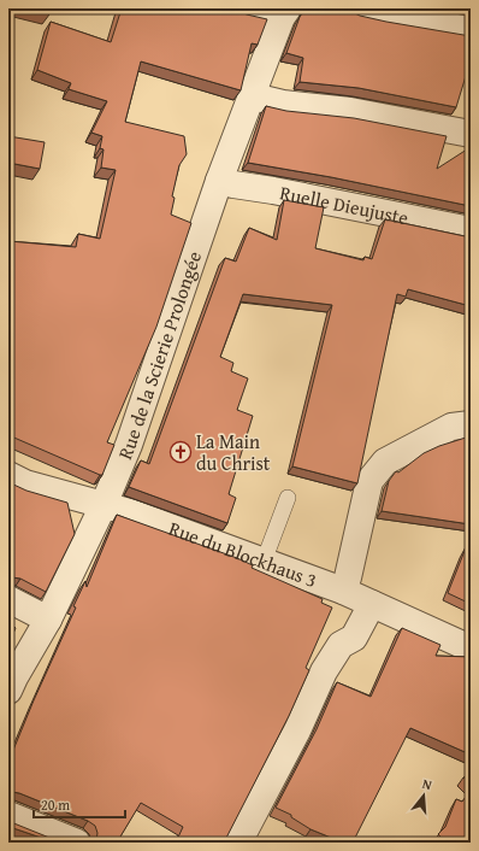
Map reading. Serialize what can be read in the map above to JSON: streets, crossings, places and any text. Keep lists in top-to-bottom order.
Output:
{
  "streets": {
    "street": ["Ruelle Dieujuste", "Rue de la Scierie Prolongée", "Rue du Blockhaus 3"]
  },
  "crossings": [
    ["Ruelle Dieujuste", "Rue de la Scierie Prolongée"],
    ["Rue de la Scierie Prolongée", "Rue du Blockhaus 3"]
  ],
  "places": {
    "church": ["La Main du Christ"]
  },
  "scale_bar": "20 m",
  "north": "top"
}
